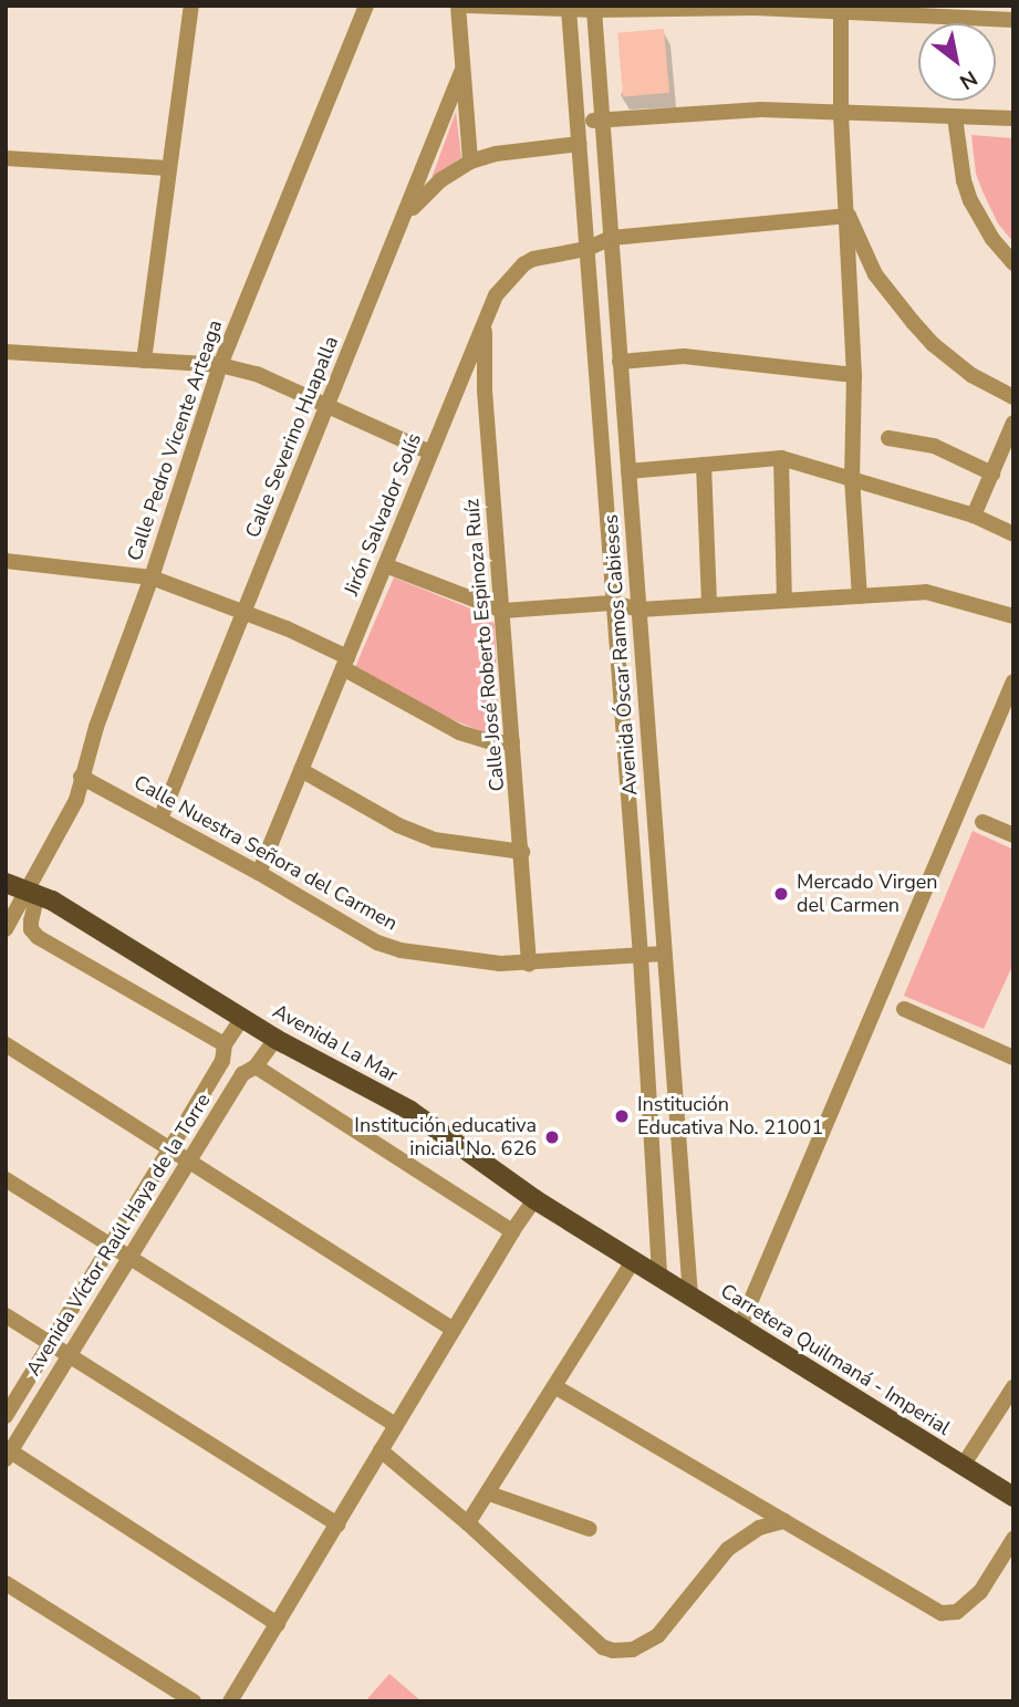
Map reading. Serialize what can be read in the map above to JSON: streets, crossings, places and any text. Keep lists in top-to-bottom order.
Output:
{
  "streets": {
    "main road": ["Avenida La Mar", "Carretera Quilmaná - Imperial"],
    "street": [
      "Calle Severino Huapalla",
      "Calle Pedro Vicente Arteaga",
      "Jirón Salvador Solís",
      "Calle José Roberto Espinoza Ruíz",
      "Avenida Óscar Ramos Cabieses",
      "Calle Nuestra Señora del Carmen",
      "Avenida Víctor Raúl Haya de la Torre"
    ]
  },
  "crossings": [
    ["Calle Severino Huapalla", "Calle Nuestra Señora del Carmen"],
    ["Calle Pedro Vicente Arteaga", "Calle Nuestra Señora del Carmen"],
    ["Calle Pedro Vicente Arteaga", "Avenida La Mar"],
    ["Jirón Salvador Solís", "Calle José Roberto Espinoza Ruíz"],
    ["Jirón Salvador Solís", "Avenida Óscar Ramos Cabieses"],
    ["Jirón Salvador Solís", "Calle Nuestra Señora del Carmen"],
    ["Calle José Roberto Espinoza Ruíz", "Calle Nuestra Señora del Carmen"],
    ["Avenida Óscar Ramos Cabieses", "Calle Nuestra Señora del Carmen"],
    ["Avenida Óscar Ramos Cabieses", "Carretera Quilmaná - Imperial"],
    ["Avenida La Mar", "Avenida Víctor Raúl Haya de la Torre"],
    ["Avenida La Mar", "Carretera Quilmaná - Imperial"]
  ],
  "places": ["Mercado Virgen del Carmen", "Institución Educativa No. 21001", "Institución educativa inicial No. 626"],
  "north": "bottom right"
}
